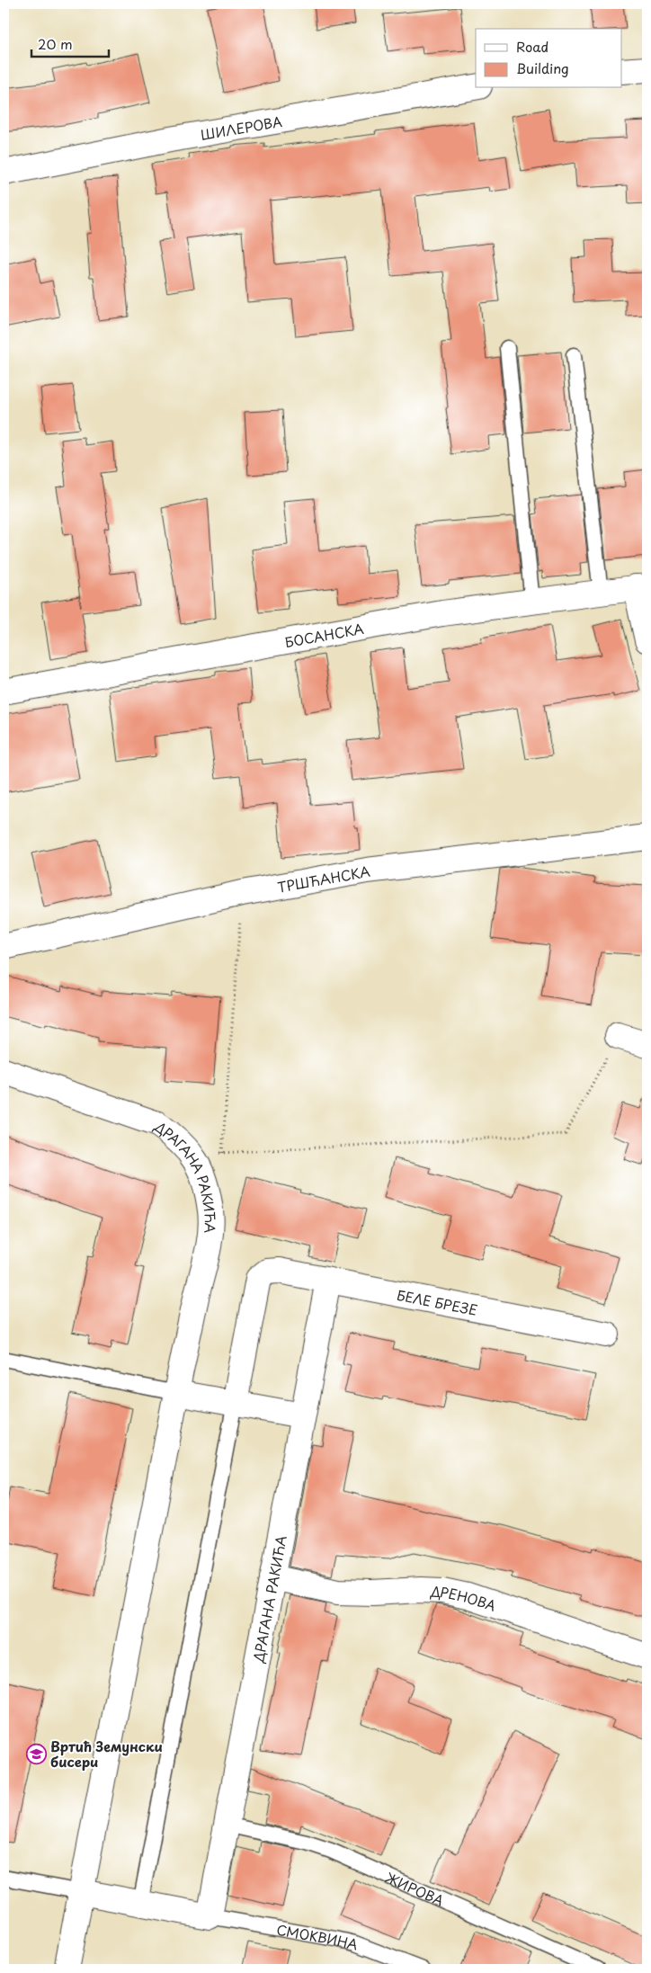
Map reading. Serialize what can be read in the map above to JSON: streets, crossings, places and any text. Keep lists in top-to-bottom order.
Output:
{
  "streets": {
    "street": [
      "ШИЛЕРОВА",
      "БОСАНСКА",
      "ТРШЋАНСКА",
      "ДРАГАНА РАКИЋА",
      "БЕЛЕ БРЕЗЕ",
      "ДРЕНОВА"
    ],
    "lane": ["ЖИРОВА", "СМОКВИНА"]
  },
  "crossings": [
    ["ДРАГАНА РАКИЋА", "БЕЛЕ БРЕЗЕ"],
    ["ДРАГАНА РАКИЋА", "ДРЕНОВА"],
    ["ДРАГАНА РАКИЋА", "ЖИРОВА"],
    ["ДРАГАНА РАКИЋА", "СМОКВИНА"]
  ],
  "places": {
    "school or university": ["Вртић Земунски бисери"]
  },
  "legend": ["Road", "Building"],
  "scale_bar": "20 m"
}
